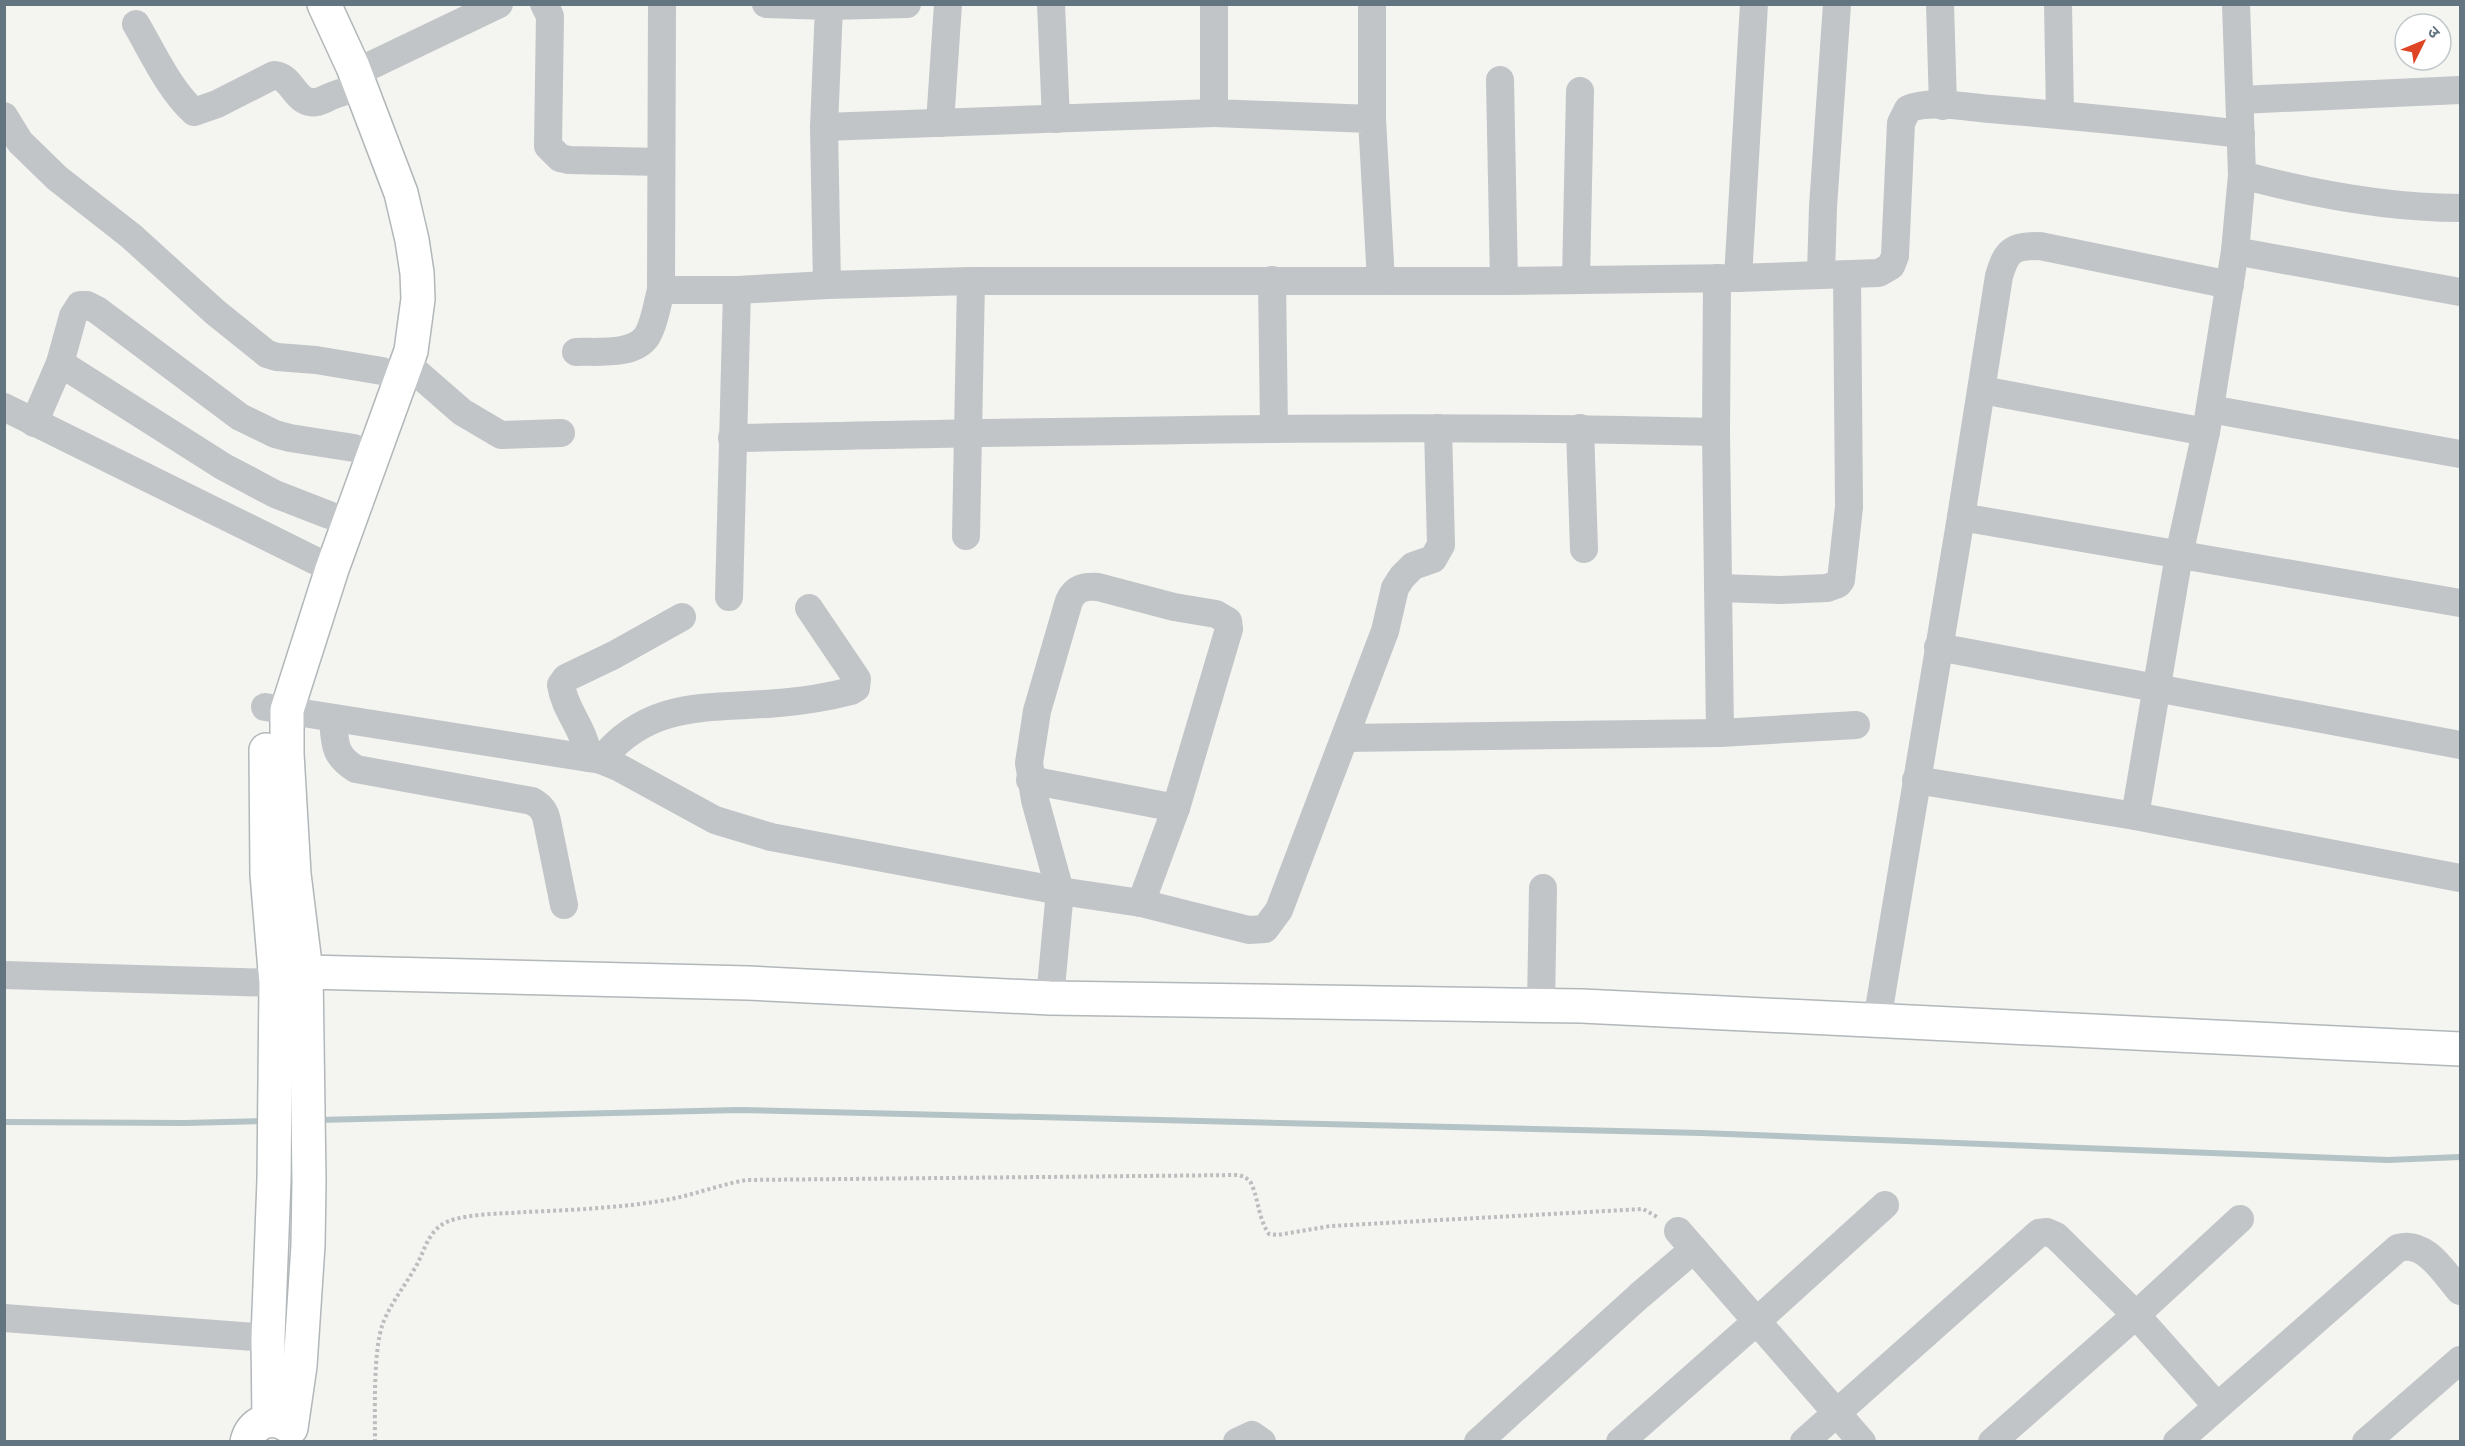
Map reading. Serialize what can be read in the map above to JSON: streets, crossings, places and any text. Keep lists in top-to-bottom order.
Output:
{
  "north": "top right"
}
